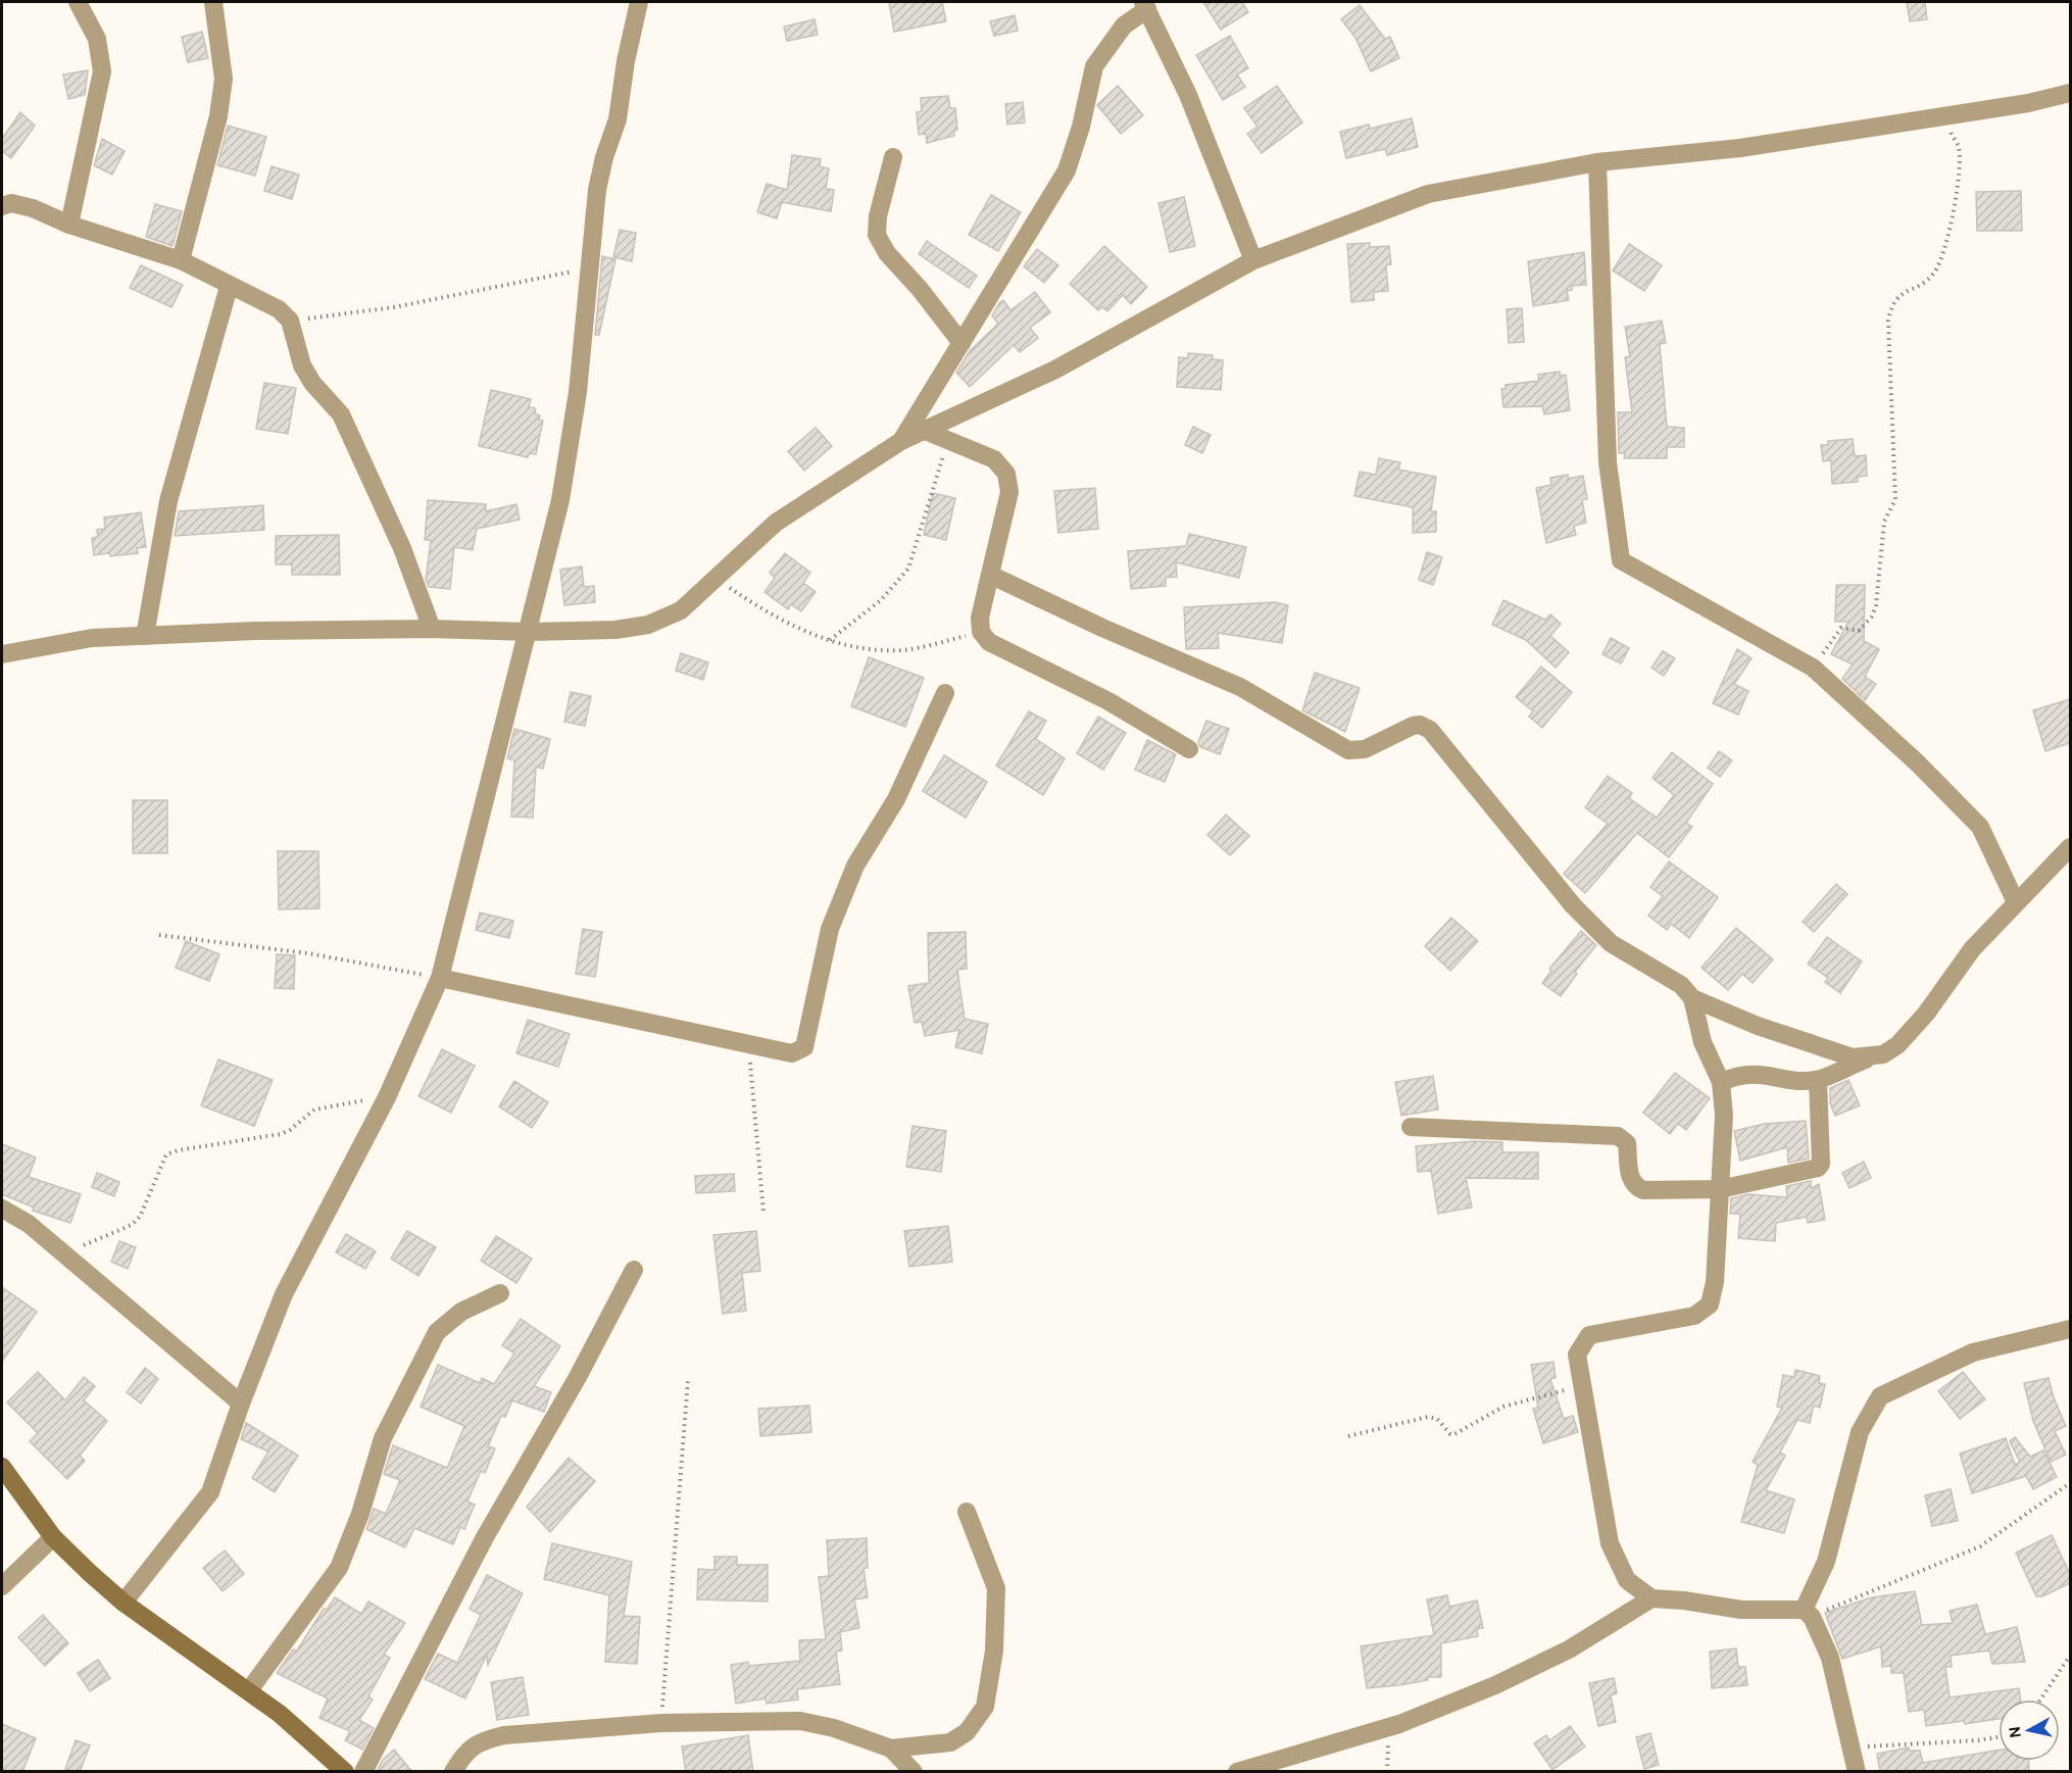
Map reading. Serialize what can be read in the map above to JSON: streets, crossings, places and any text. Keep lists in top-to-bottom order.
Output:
{
  "north": "left"
}
